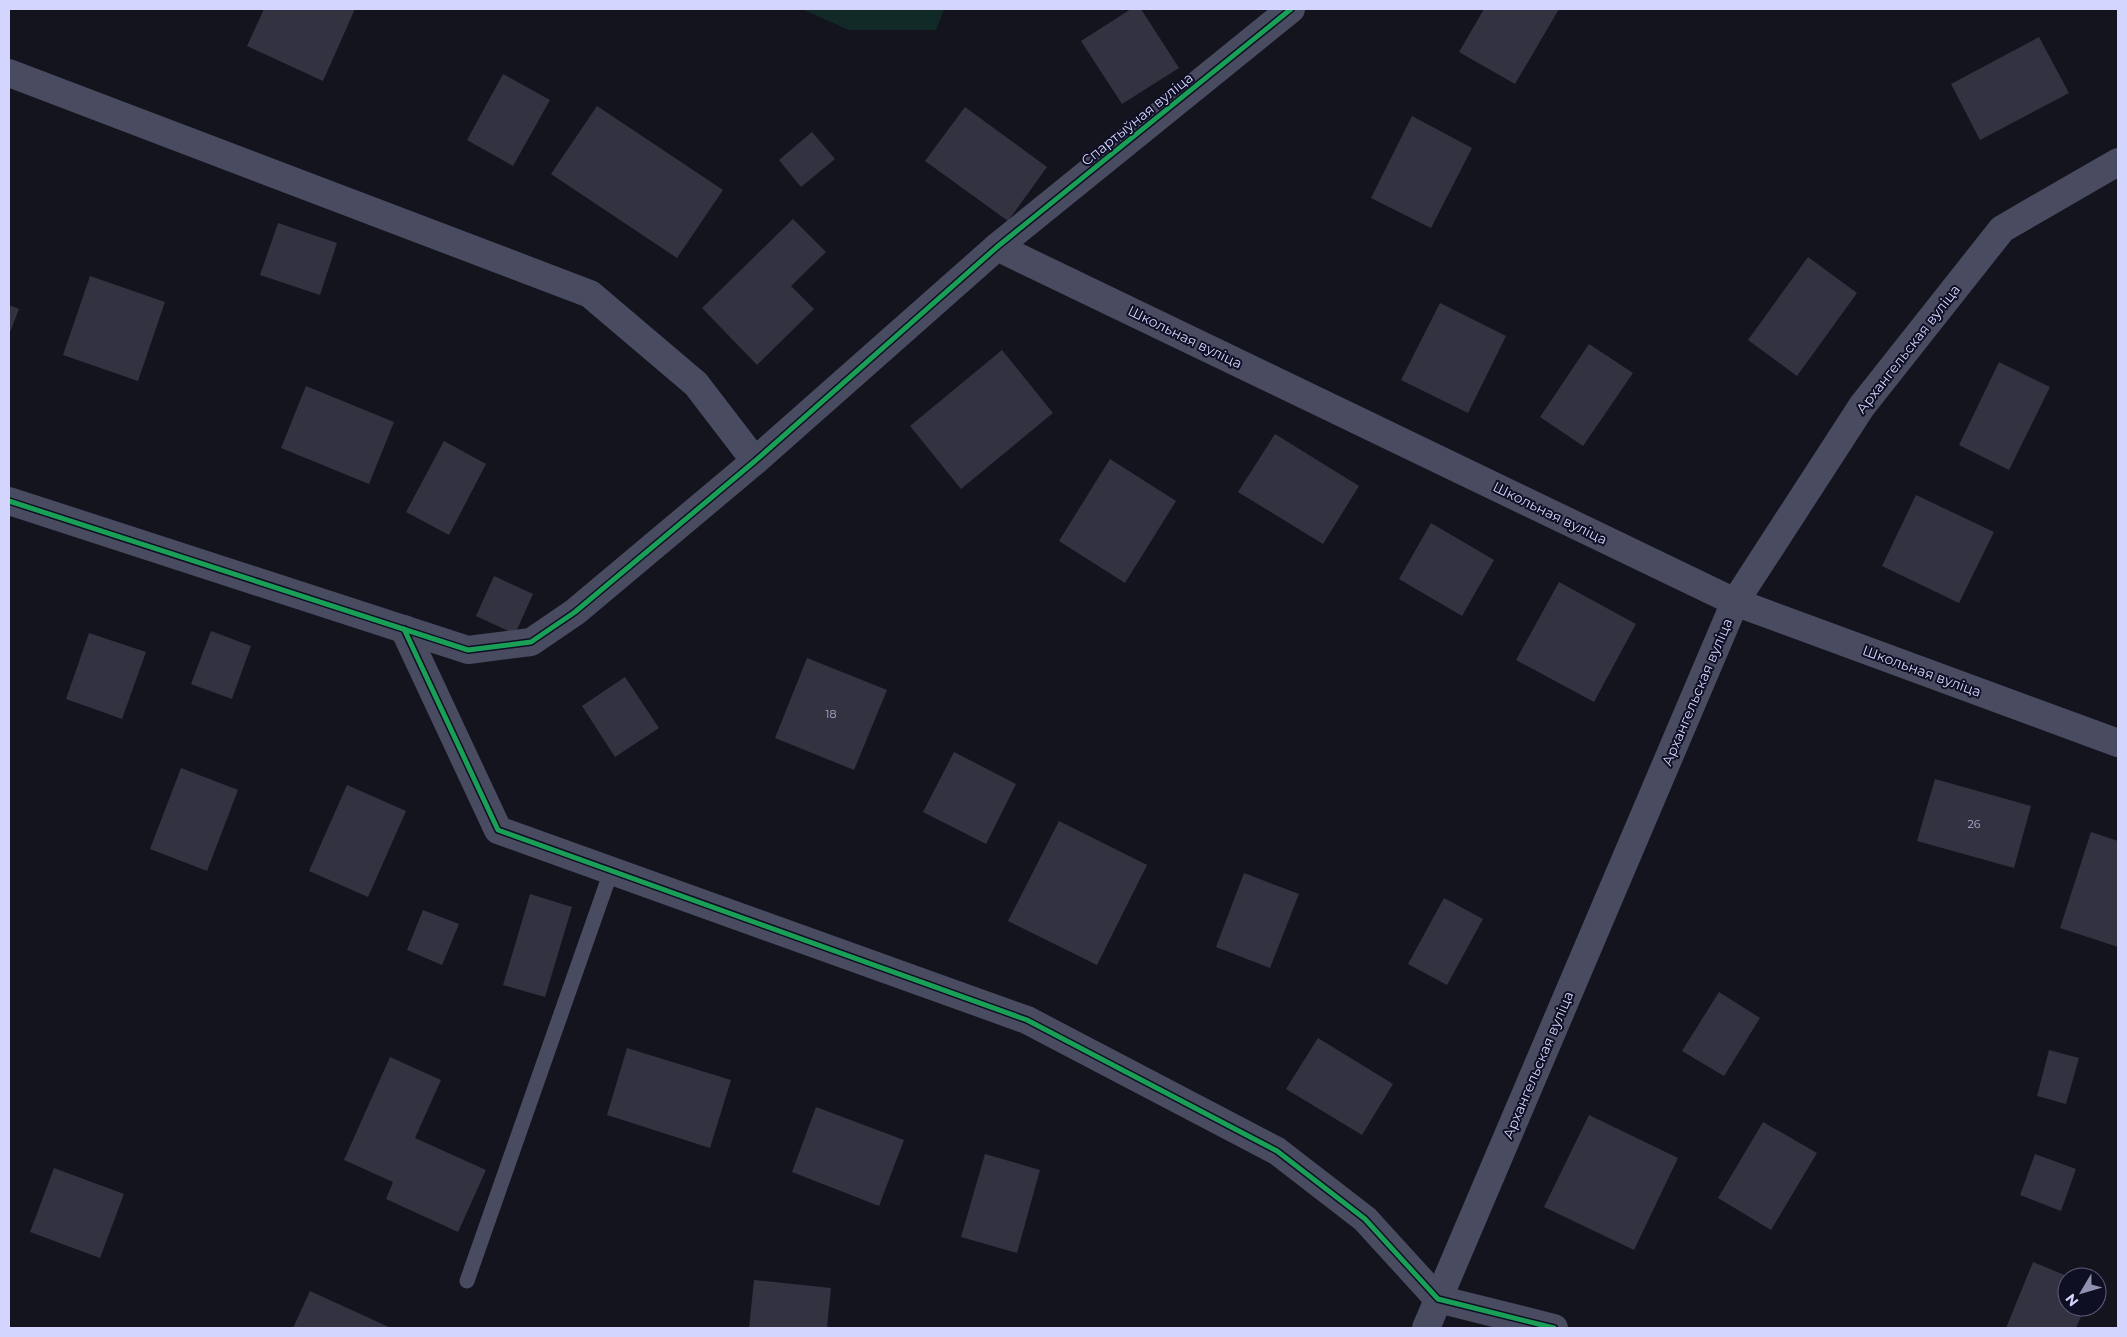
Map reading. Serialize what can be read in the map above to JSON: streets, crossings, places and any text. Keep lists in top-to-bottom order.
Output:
{
  "streets": {
    "street": ["Спартыўная вуліца", "Школьная вуліца", "Архангельская вуліца"]
  },
  "crossings": [
    ["Спартыўная вуліца", "Школьная вуліца"],
    ["Школьная вуліца", "Архангельская вуліца"]
  ],
  "house_numbers": ["18", "26"],
  "north": "bottom left"
}
